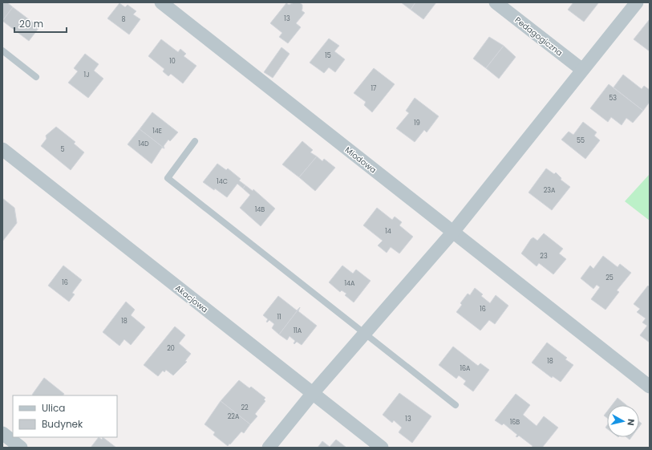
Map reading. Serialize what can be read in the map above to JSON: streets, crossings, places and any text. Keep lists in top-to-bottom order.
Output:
{
  "streets": {
    "street": ["Pedagogiczna", "Miodowa", "Akacjowa"]
  },
  "house_numbers": [
    "13",
    "8",
    "15",
    "10",
    "1J",
    "17",
    "53",
    "19",
    "14E",
    "55",
    "14D",
    "5",
    "14C",
    "23A",
    "14B",
    "14",
    "23",
    "25",
    "16",
    "14A",
    "16",
    "11",
    "18",
    "11A",
    "20",
    "18",
    "16A",
    "22",
    "22A",
    "13",
    "16B"
  ],
  "legend": ["Ulica", "Budynek"],
  "scale_bar": "20 m",
  "north": "right"
}
